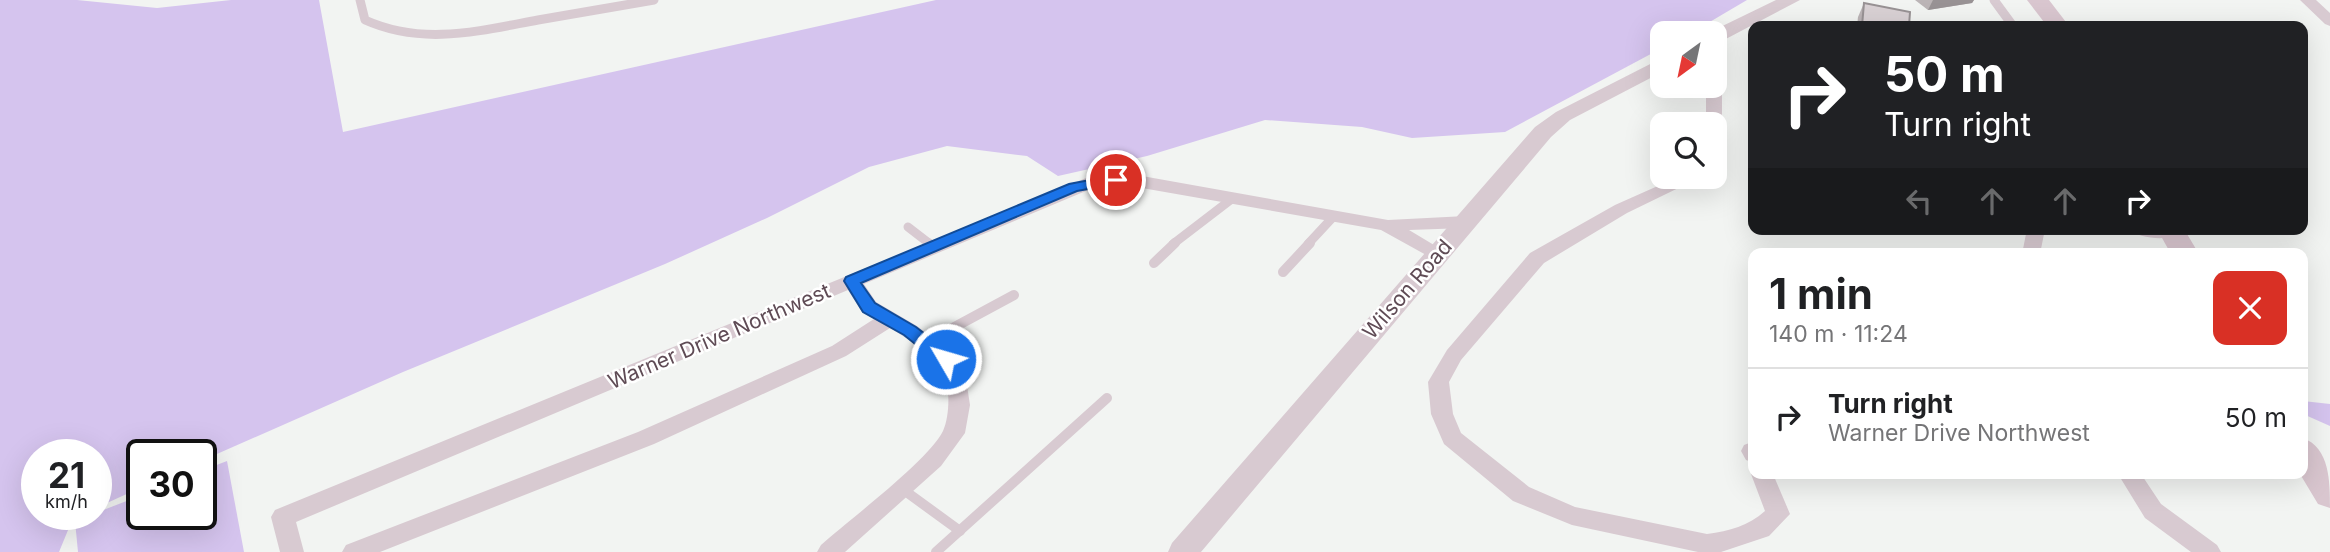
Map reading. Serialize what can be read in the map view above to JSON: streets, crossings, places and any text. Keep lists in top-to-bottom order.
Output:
{
  "streets": {
    "street": ["Wilson Road", "Warner Drive Northwest"]
  },
  "crossings": [
    ["Wilson Road", "Warner Drive Northwest"]
  ],
  "north": "bottom left",
  "page": {
    "turn": ["50 m", "Turn right"],
    "heading": ["1 min", "140 m · 11:24"],
    "list": [
      {
        "name": "Turn right",
        "note": "Warner Drive Northwest",
        "value": "50 m"
      }
    ],
    "speed": "21 km/h",
    "limit": "30"
  }
}
